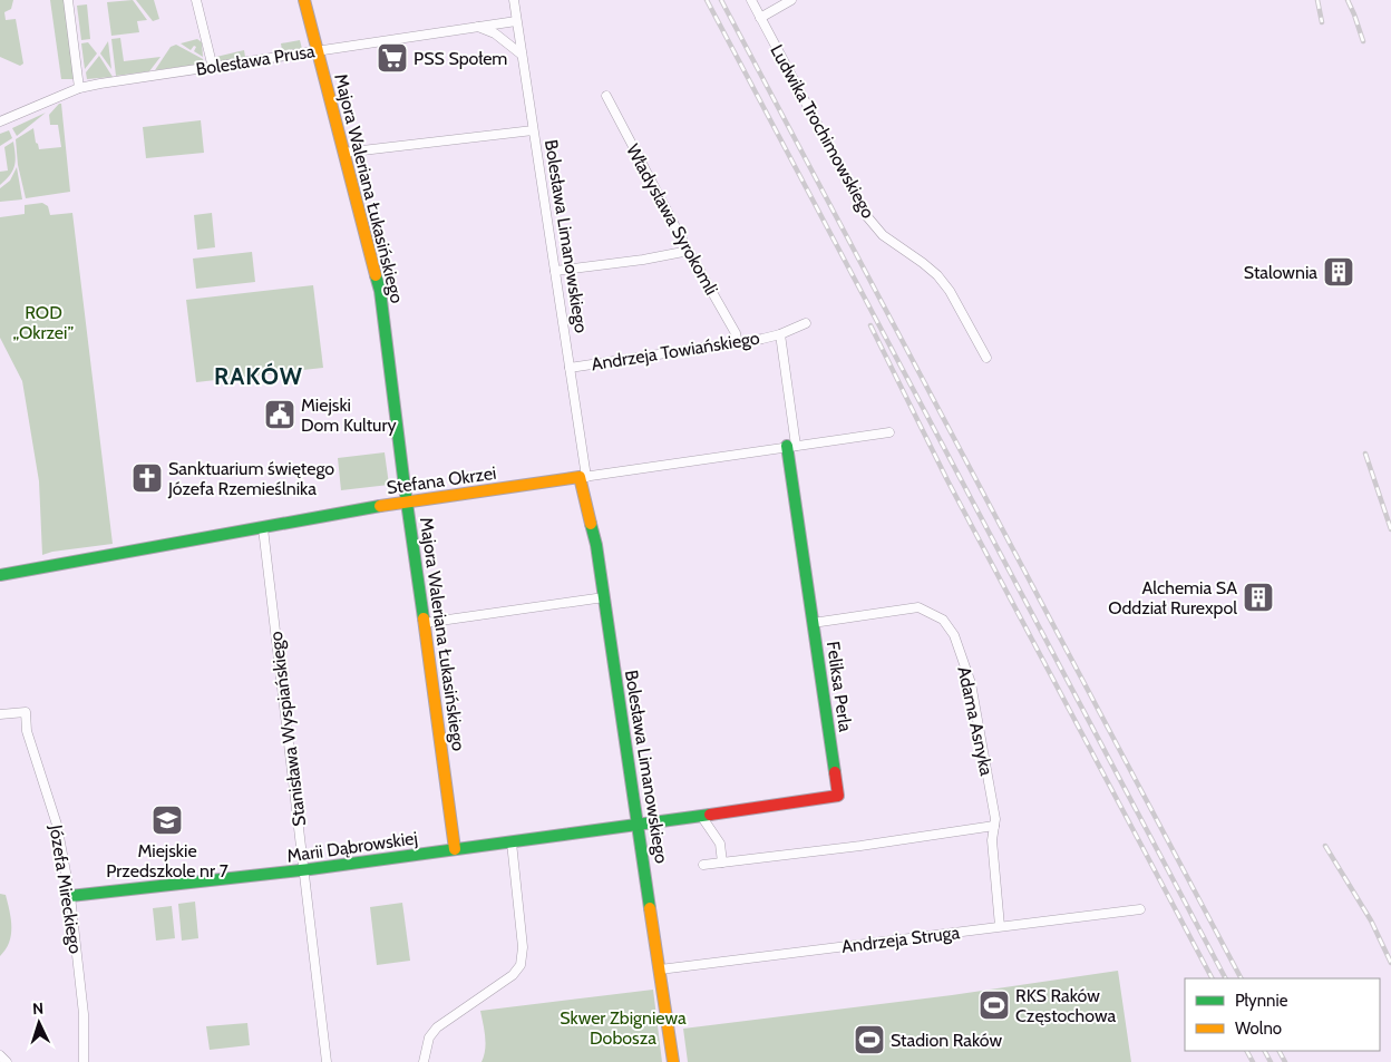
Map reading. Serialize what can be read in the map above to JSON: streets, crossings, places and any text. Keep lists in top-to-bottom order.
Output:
{
  "streets": {
    "street": [
      "Bolesława Prusa",
      "Ludwika Trochimowskiego",
      "Majora Waleriana Łukasińskiego",
      "Władysława Syrokomli",
      "Bolesława Limanowskiego",
      "Andrzeja Towiańskiego",
      "Stefana Okrzei",
      "Feliksa Perla",
      "Adama Asnyka",
      "Stanisława Wyspiańskiego",
      "Marii Dąbrowskiej",
      "Józefa Mireckiego",
      "Andrzeja Struga"
    ]
  },
  "crossings": [
    ["Bolesława Prusa", "Majora Waleriana Łukasińskiego"],
    ["Bolesława Prusa", "Bolesława Limanowskiego"],
    ["Majora Waleriana Łukasińskiego", "Stefana Okrzei"],
    ["Majora Waleriana Łukasińskiego", "Marii Dąbrowskiej"],
    ["Władysława Syrokomli", "Andrzeja Towiańskiego"],
    ["Bolesława Limanowskiego", "Andrzeja Towiańskiego"],
    ["Bolesława Limanowskiego", "Stefana Okrzei"],
    ["Bolesława Limanowskiego", "Feliksa Perla"],
    ["Bolesława Limanowskiego", "Marii Dąbrowskiej"],
    ["Bolesława Limanowskiego", "Andrzeja Struga"],
    ["Andrzeja Towiańskiego", "Stefana Okrzei"],
    ["Andrzeja Towiańskiego", "Feliksa Perla"],
    ["Stefana Okrzei", "Feliksa Perla"],
    ["Stefana Okrzei", "Stanisława Wyspiańskiego"],
    ["Feliksa Perla", "Adama Asnyka"],
    ["Feliksa Perla", "Marii Dąbrowskiej"],
    ["Adama Asnyka", "Andrzeja Struga"],
    ["Stanisława Wyspiańskiego", "Marii Dąbrowskiej"],
    ["Marii Dąbrowskiej", "Józefa Mireckiego"]
  ],
  "districts": ["RAKÓW"],
  "parks": ["ROD „Okrzei”", "Skwer Zbigniewa Dobosza"],
  "places": {
    "supermarket": ["PSS Społem"],
    "building": ["Stalownia", "Alchemia SA Oddział Rurexpol"],
    "public building": ["Miejski Dom Kultury"],
    "church": ["Sanktuarium świętego Józefa Rzemieślnika"],
    "school or university": ["Miejskie Przedszkole nr 7"],
    "sports": ["RKS Raków Częstochowa", "Stadion Raków"]
  },
  "legend": ["Płynnie", "Wolno"],
  "north": "top"
}
